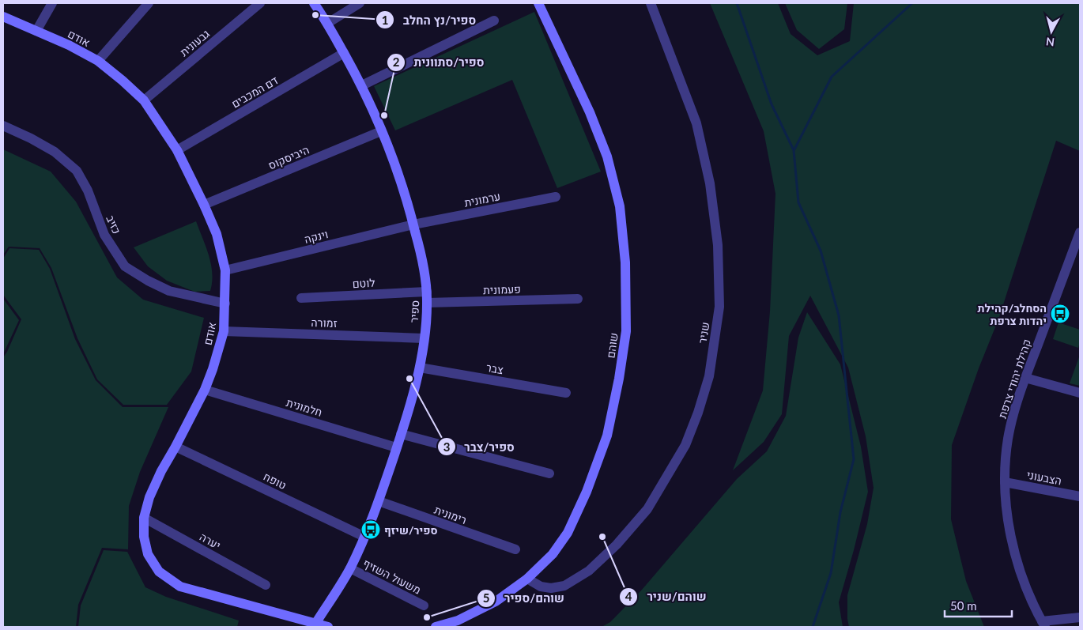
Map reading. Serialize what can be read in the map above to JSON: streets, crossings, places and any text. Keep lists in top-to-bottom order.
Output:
{
  "streets": {
    "street": [
      "אודם",
      "גבעונית",
      "דם המכבים",
      "היביסקוס",
      "ערמונית",
      "כזיב",
      "וינקה",
      "לוטם",
      "פעמונית",
      "ספיר",
      "זמורה",
      "שניר",
      "שוהם",
      "צבר",
      "קהילת יהודי צרפת",
      "חלמונית",
      "הצבעוני",
      "טופח",
      "רימונית",
      "יערה",
      "משעול השזיף"
    ]
  },
  "crossings": [
    ["אודם", "גבעונית"],
    ["אודם", "דם המכבים"],
    ["אודם", "היביסקוס"],
    ["אודם", "כזיב"],
    ["אודם", "וינקה"],
    ["אודם", "ספיר"],
    ["אודם", "זמורה"],
    ["אודם", "חלמונית"],
    ["אודם", "טופח"],
    ["אודם", "יערה"],
    ["דם המכבים", "ספיר"],
    ["היביסקוס", "ספיר"],
    ["ערמונית", "וינקה"],
    ["ערמונית", "ספיר"],
    ["וינקה", "ספיר"],
    ["לוטם", "ספיר"],
    ["פעמונית", "ספיר"],
    ["ספיר", "זמורה"],
    ["ספיר", "צבר"],
    ["ספיר", "חלמונית"],
    ["ספיר", "טופח"],
    ["ספיר", "רימונית"],
    ["ספיר", "משעול השזיף"],
    ["שניר", "שוהם"],
    ["קהילת יהודי צרפת", "הצבעוני"]
  ],
  "places": {
    "other": [
      "ספיר/נץ החלב",
      "ספיר/סתוונית",
      "ספיר/צבר",
      "שוהם/שניר",
      "שוהם/ספיר"
    ],
    "bus stop": ["הסחלב/קהילת יהדות צרפת", "ספיר/שיזף"]
  },
  "scale_bar": "50 m",
  "north": "bottom"
}
